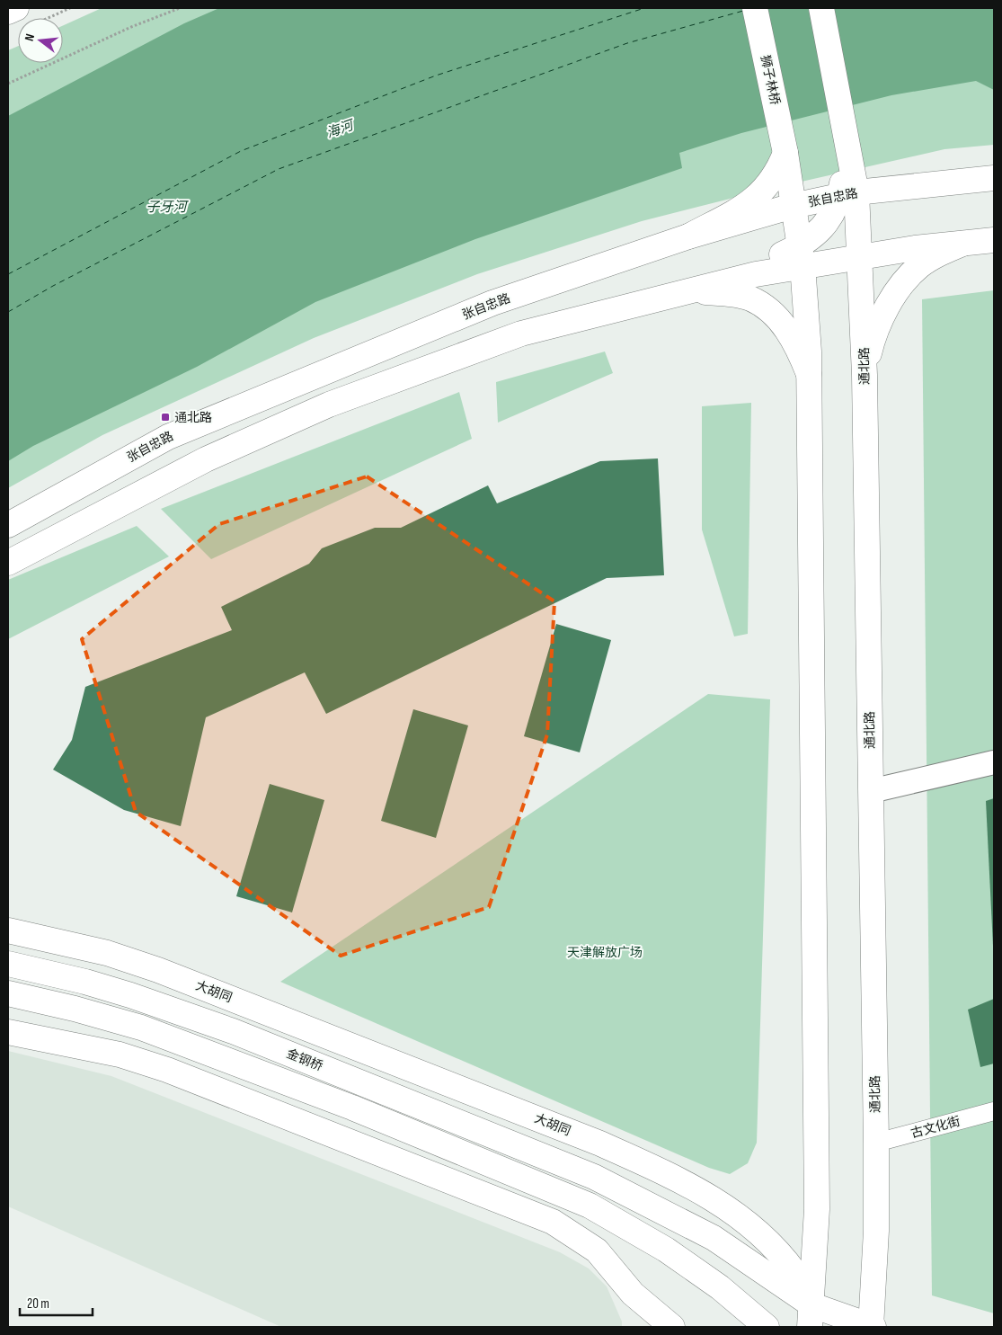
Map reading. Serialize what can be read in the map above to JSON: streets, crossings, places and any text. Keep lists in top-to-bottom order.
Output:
{
  "streets": {
    "main road": [
      "狮子林桥",
      "张自忠路",
      "通北路",
      "大胡同",
      "金钢桥"
    ],
    "street": ["古文化街"]
  },
  "crossings": [
    ["张自忠路", "通北路"],
    ["通北路", "古文化街"],
    ["大胡同", "金钢桥"]
  ],
  "water": ["海河", "子牙河"],
  "parks": ["天津解放广场"],
  "places": {
    "transit": ["通北路"]
  },
  "scale_bar": "20 m",
  "north": "left"
}
